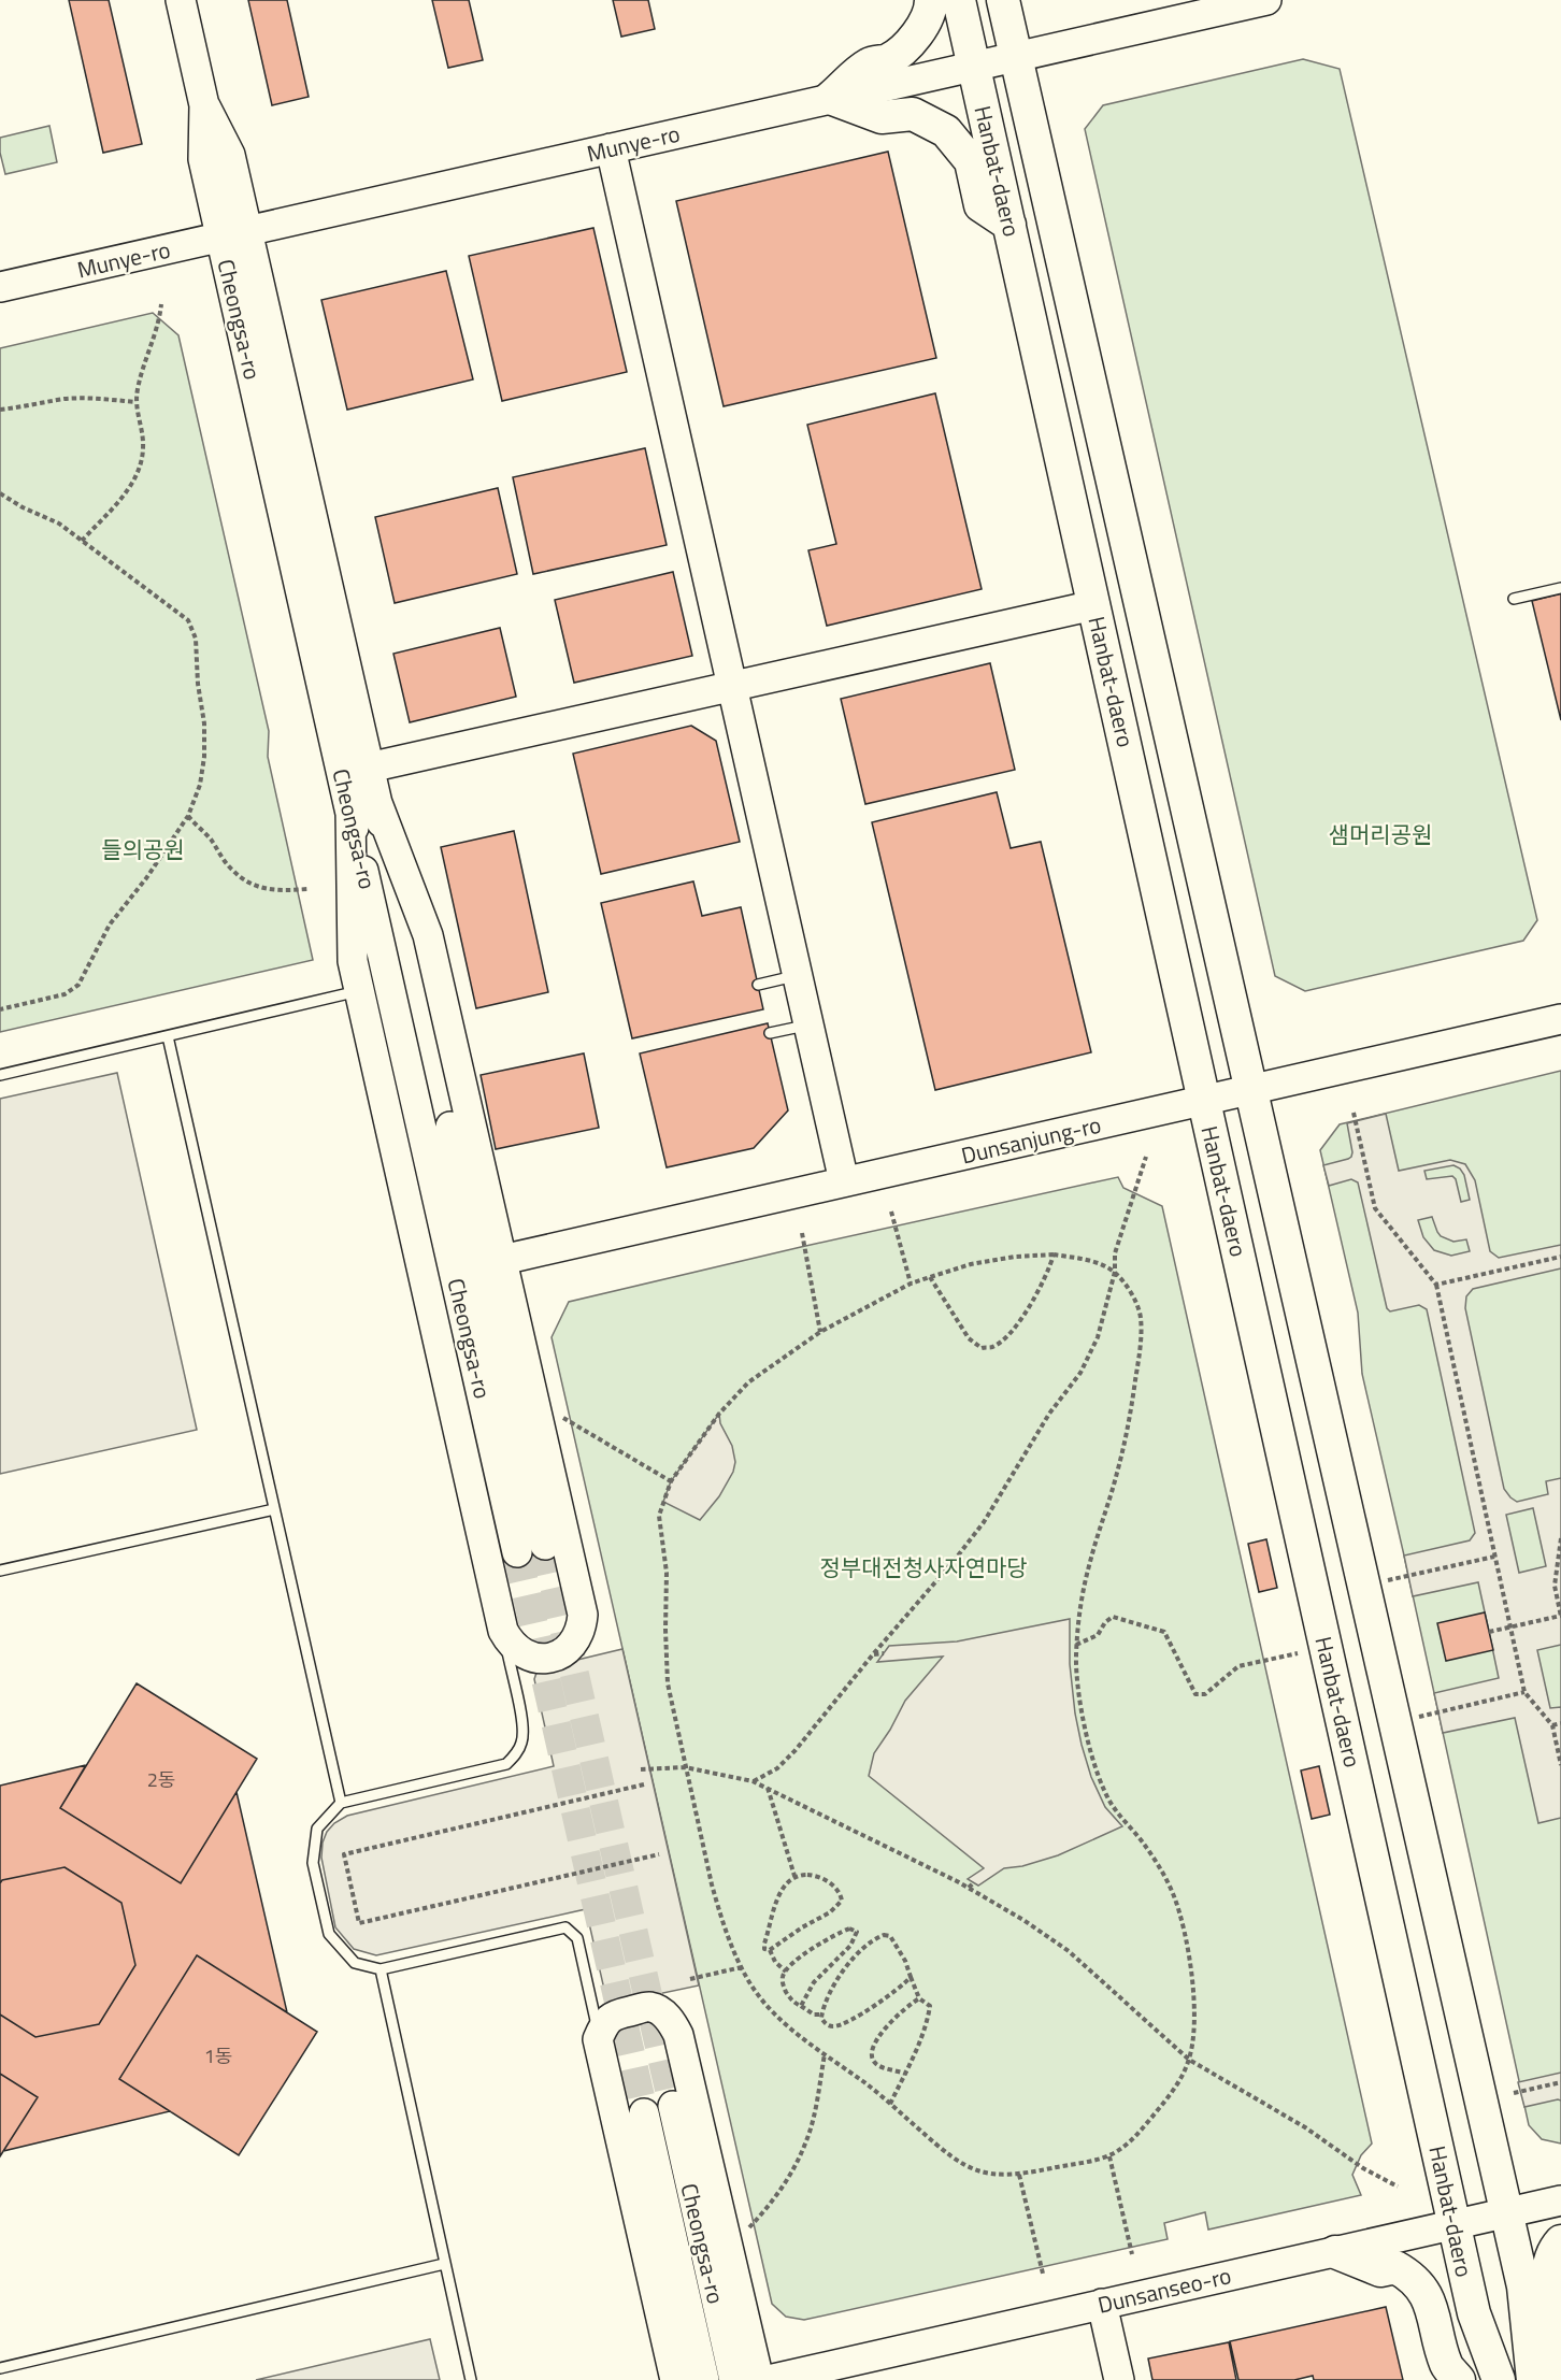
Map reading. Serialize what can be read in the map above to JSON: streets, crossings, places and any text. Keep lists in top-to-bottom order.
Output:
{
  "streets": {
    "main road": ["Hanbat-daero"],
    "street": [
      "Munye-ro",
      "Cheongsa-ro",
      "Dunsanjung-ro",
      "Dunsanseo-ro"
    ]
  },
  "crossings": [
    ["Munye-ro", "Hanbat-daero"],
    ["Munye-ro", "Cheongsa-ro"],
    ["Hanbat-daero", "Dunsanjung-ro"],
    ["Hanbat-daero", "Dunsanseo-ro"]
  ],
  "parks": ["샘머리공원", "들의공원", "정부대전청사자연마당"],
  "house_numbers": ["2동", "1동"]
}
